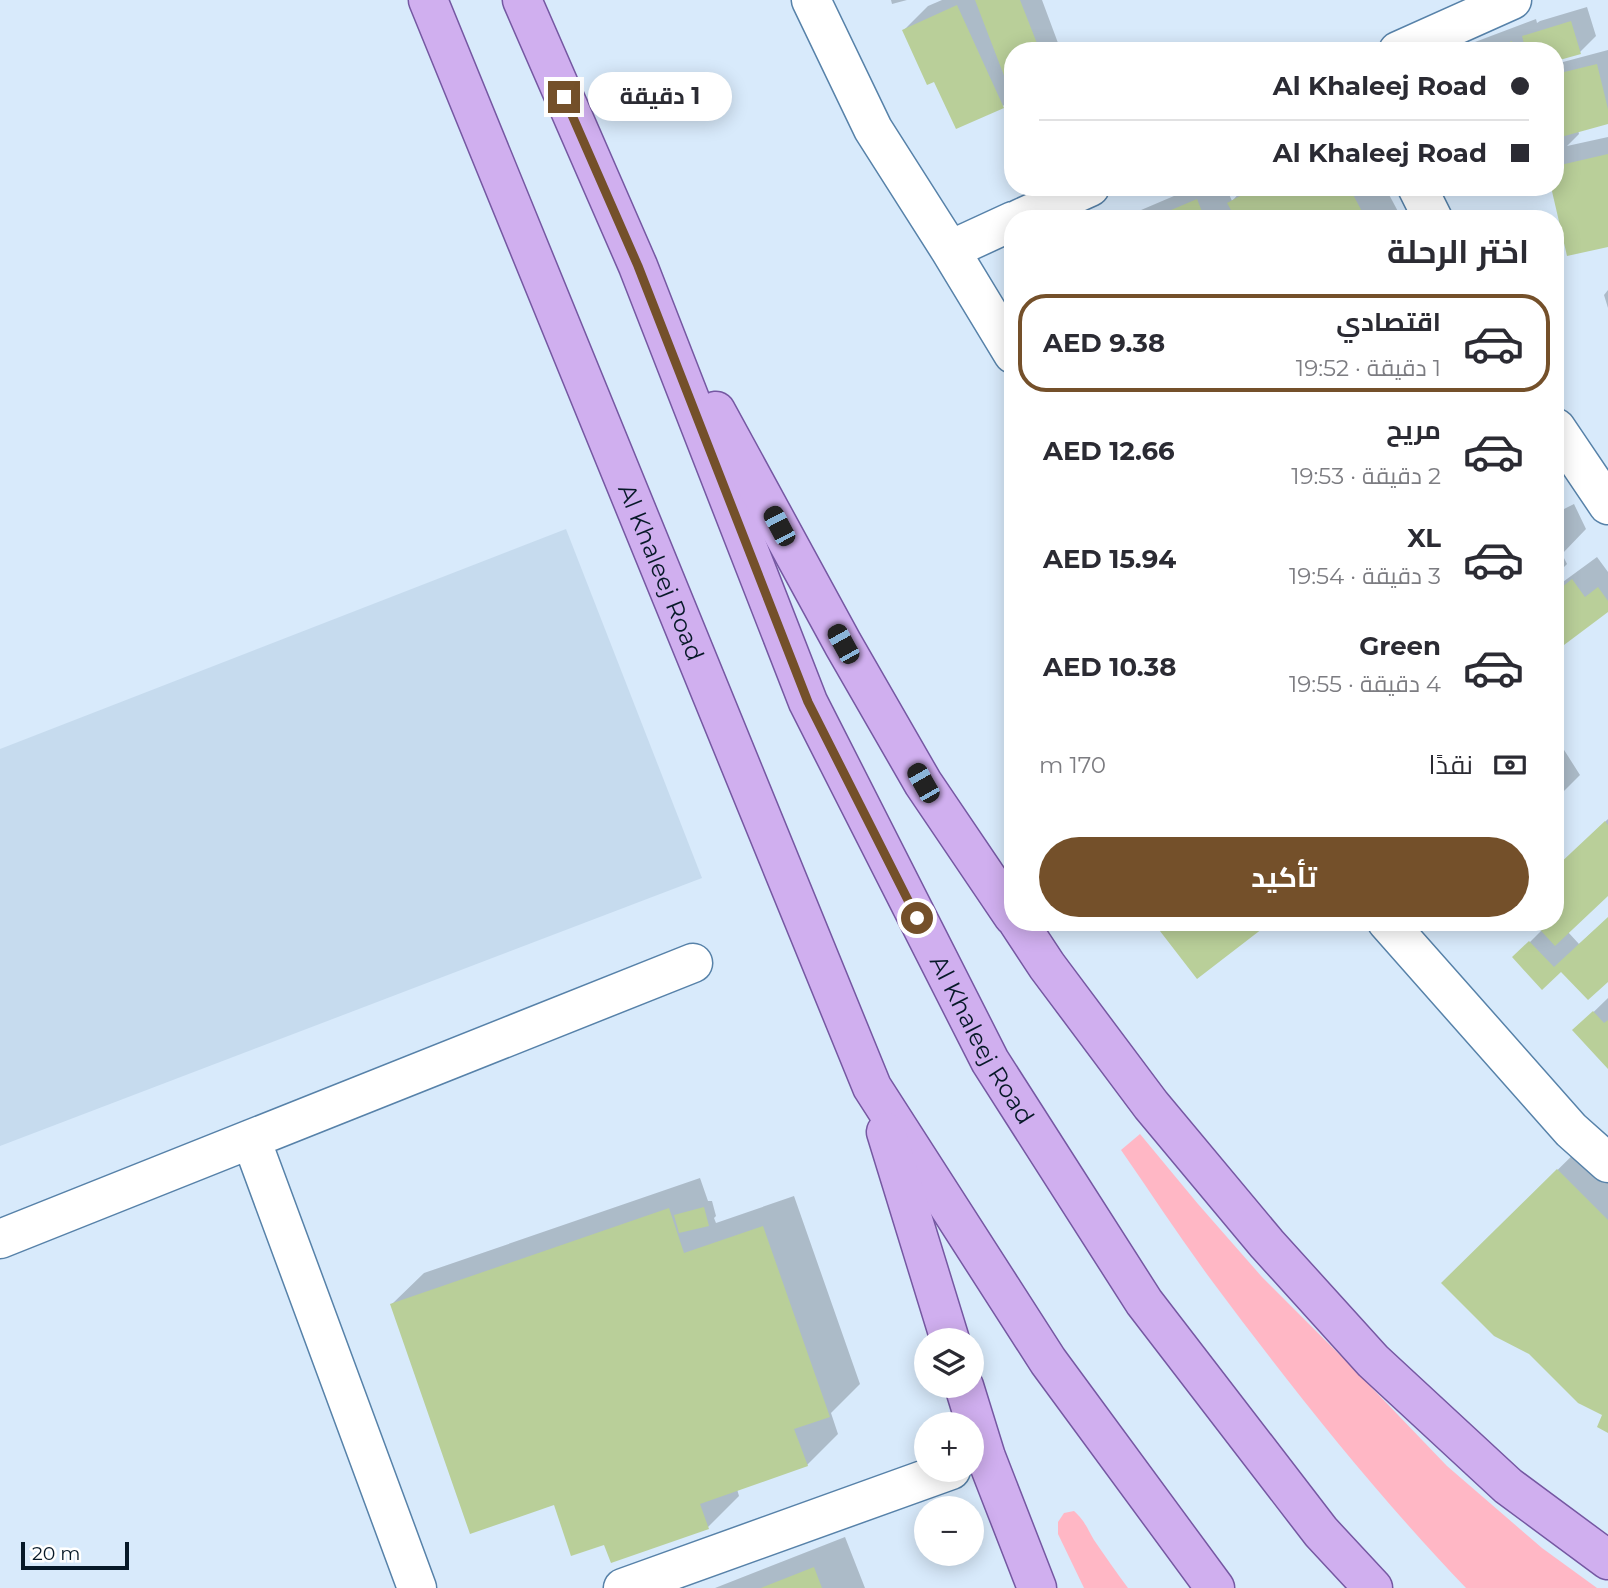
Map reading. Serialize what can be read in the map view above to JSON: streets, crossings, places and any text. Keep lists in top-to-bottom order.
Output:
{
  "streets": {
    "main road": ["Al Khaleej Road"]
  },
  "scale_bar": "20 m",
  "page": {
    "banner": ["Al Khaleej Road", "Al Khaleej Road"],
    "bubble": "1 دقيقة",
    "heading": "اختر الرحلة",
    "list": [
      {
        "name": "اقتصادي",
        "note": "1 دقيقة · 19:52",
        "value": "AED 9.38"
      },
      {
        "name": "مريح",
        "note": "2 دقيقة · 19:53",
        "value": "AED 12.66"
      },
      {
        "name": "XL",
        "note": "3 دقيقة · 19:54",
        "value": "AED 15.94"
      },
      {
        "name": "Green",
        "note": "4 دقيقة · 19:55",
        "value": "AED 10.38"
      }
    ],
    "pay": ["نقدًا", "170 m"],
    "buttons": "تأكيد",
    "map_buttons": ["+", "−"],
    "scale": "20 m"
  }
}
